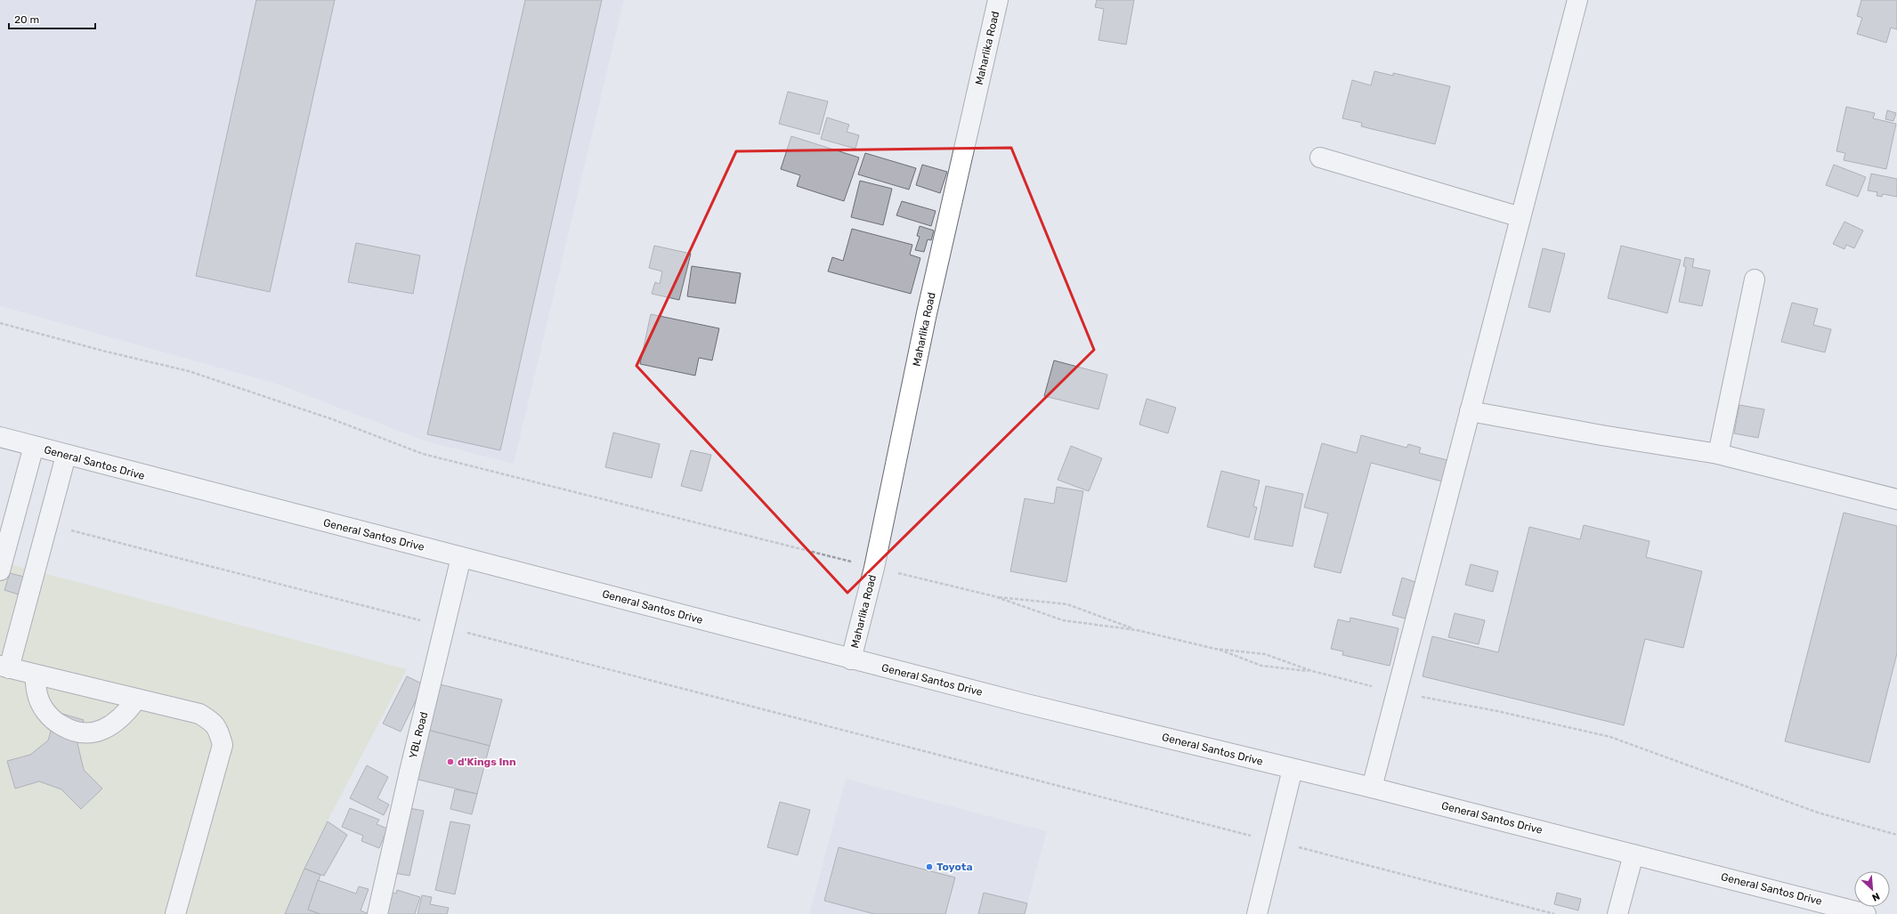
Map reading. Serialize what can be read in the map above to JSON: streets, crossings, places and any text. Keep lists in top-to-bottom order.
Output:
{
  "streets": {
    "main road": ["Maharlika Road", "General Santos Drive", "YBL Road"]
  },
  "crossings": [
    ["Maharlika Road", "General Santos Drive"],
    ["General Santos Drive", "YBL Road"]
  ],
  "places": ["d'Kings Inn", "Toyota"],
  "scale_bar": "20 m",
  "north": "bottom right"
}
